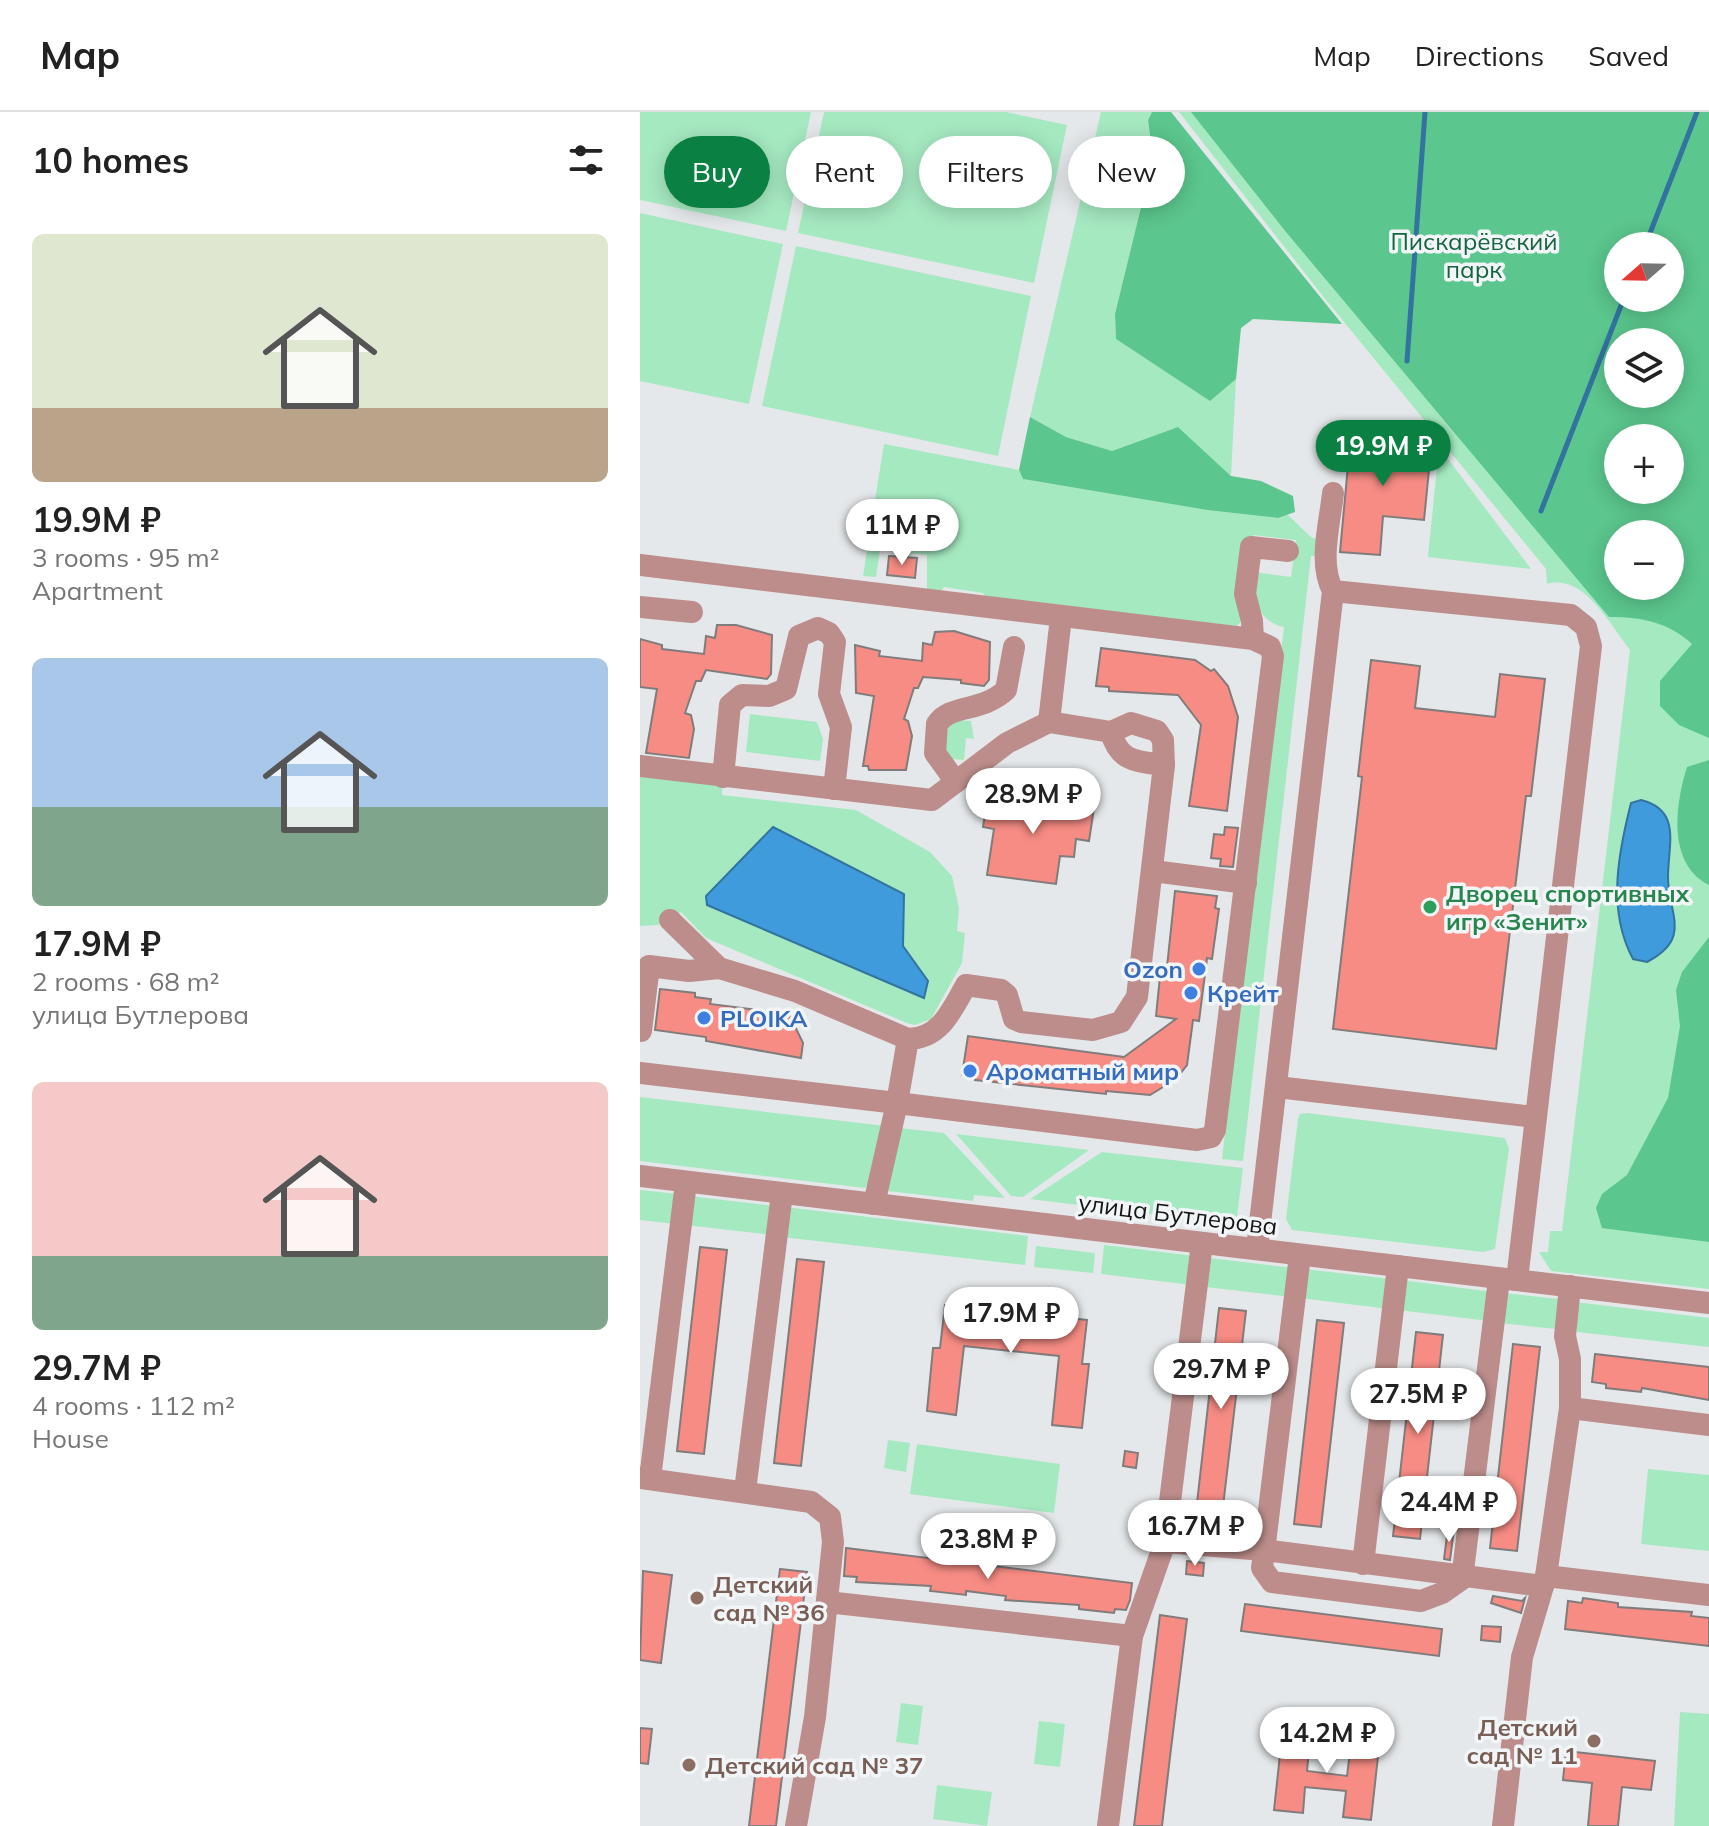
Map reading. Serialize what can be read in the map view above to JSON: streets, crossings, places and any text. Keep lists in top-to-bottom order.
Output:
{
  "streets": {
    "street": ["улица Бутлерова"]
  },
  "parks": ["Пискарёвский парк"],
  "places": [
    "Дворец спортивных игр «Зенит»",
    "Ozon",
    "Крейт",
    "PLOIKA",
    "Ароматный мир",
    "Детский сад № 36",
    "Детский сад № 11",
    "Детский сад № 37"
  ],
  "north": "left",
  "page": {
    "header": "Map",
    "nav": ["Map", "Directions", "Saved"],
    "heading": "10 homes",
    "chip": [
      "Buy",
      "Rent",
      "Filters",
      "New"
    ],
    "list": [
      {
        "name": "19.9M ₽",
        "note": "3 rooms · 95 m² · Apartment"
      },
      {
        "name": "17.9M ₽",
        "note": "2 rooms · 68 m² · улица Бутлерова"
      },
      {
        "name": "29.7M ₽",
        "note": "4 rooms · 112 m² · House"
      }
    ],
    "map_buttons": ["+", "−"],
    "price": [
      "19.9M ₽",
      "11M ₽",
      "28.9M ₽",
      "17.9M ₽",
      "29.7M ₽",
      "27.5M ₽",
      "24.4M ₽",
      "16.7M ₽",
      "23.8M ₽",
      "14.2M ₽"
    ]
  }
}
